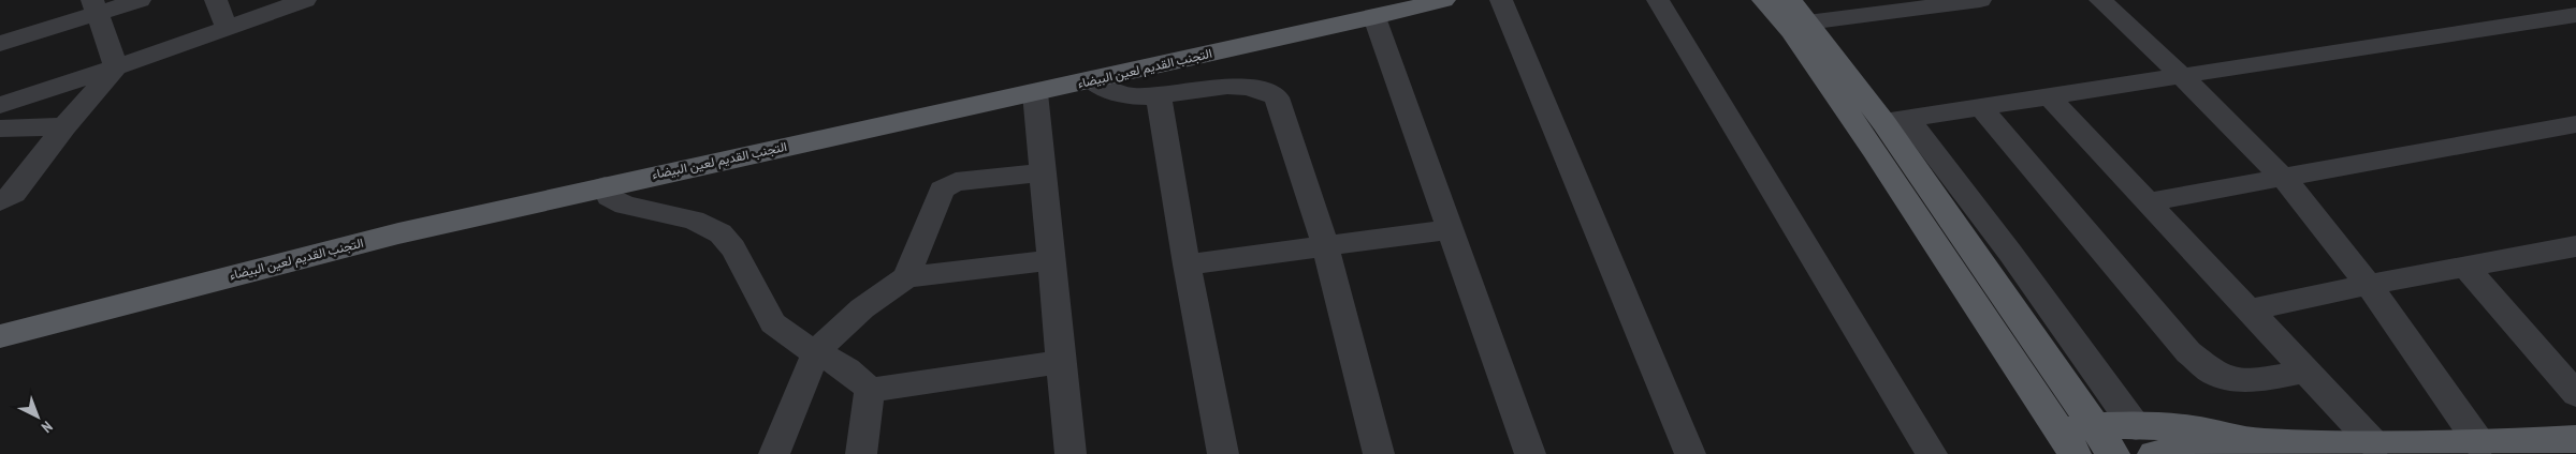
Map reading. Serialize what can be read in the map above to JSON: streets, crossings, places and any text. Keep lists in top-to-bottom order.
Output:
{
  "streets": {
    "main road": ["التجنب القديم لعين البيضاء"]
  },
  "north": "bottom right"
}
